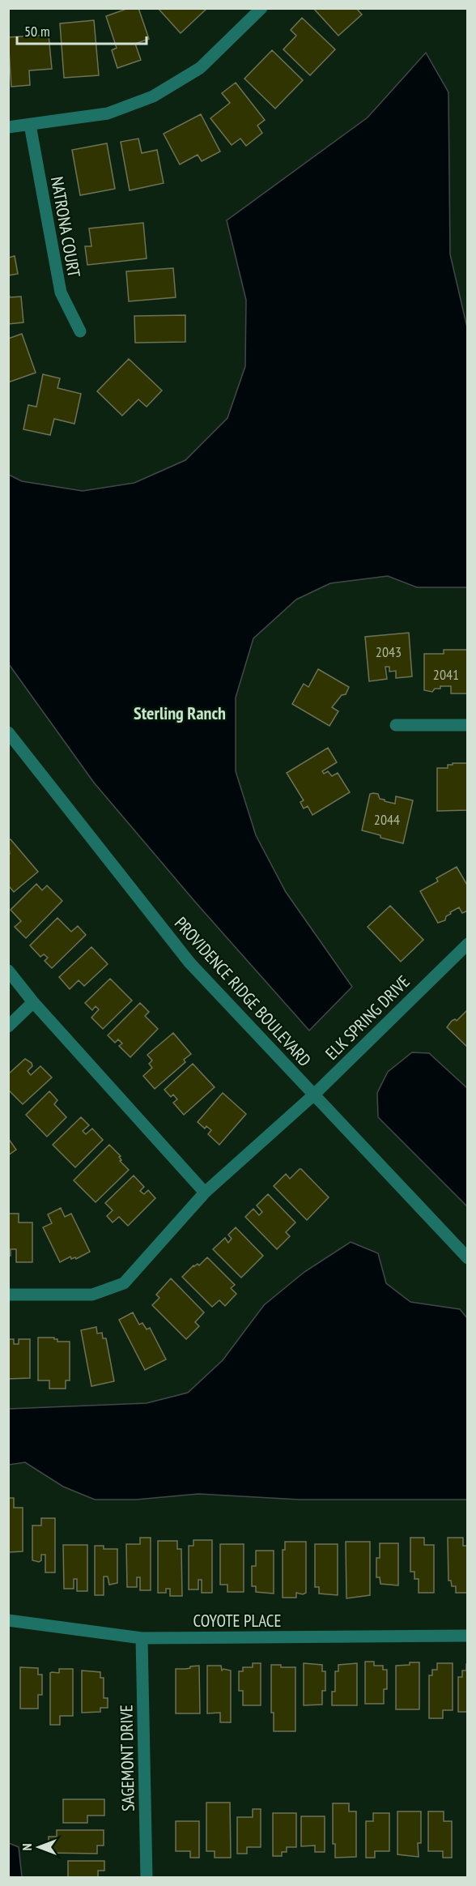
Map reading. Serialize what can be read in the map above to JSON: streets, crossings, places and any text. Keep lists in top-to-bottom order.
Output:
{
  "streets": {
    "street": [
      "NATRONA COURT",
      "PROVIDENCE RIDGE BOULEVARD",
      "ELK SPRING DRIVE",
      "COYOTE PLACE",
      "SAGEMONT DRIVE"
    ]
  },
  "crossings": [
    ["PROVIDENCE RIDGE BOULEVARD", "ELK SPRING DRIVE"],
    ["COYOTE PLACE", "SAGEMONT DRIVE"]
  ],
  "districts": ["Sterling Ranch"],
  "house_numbers": ["2043", "2041", "2044"],
  "scale_bar": "50 m",
  "north": "left"
}
